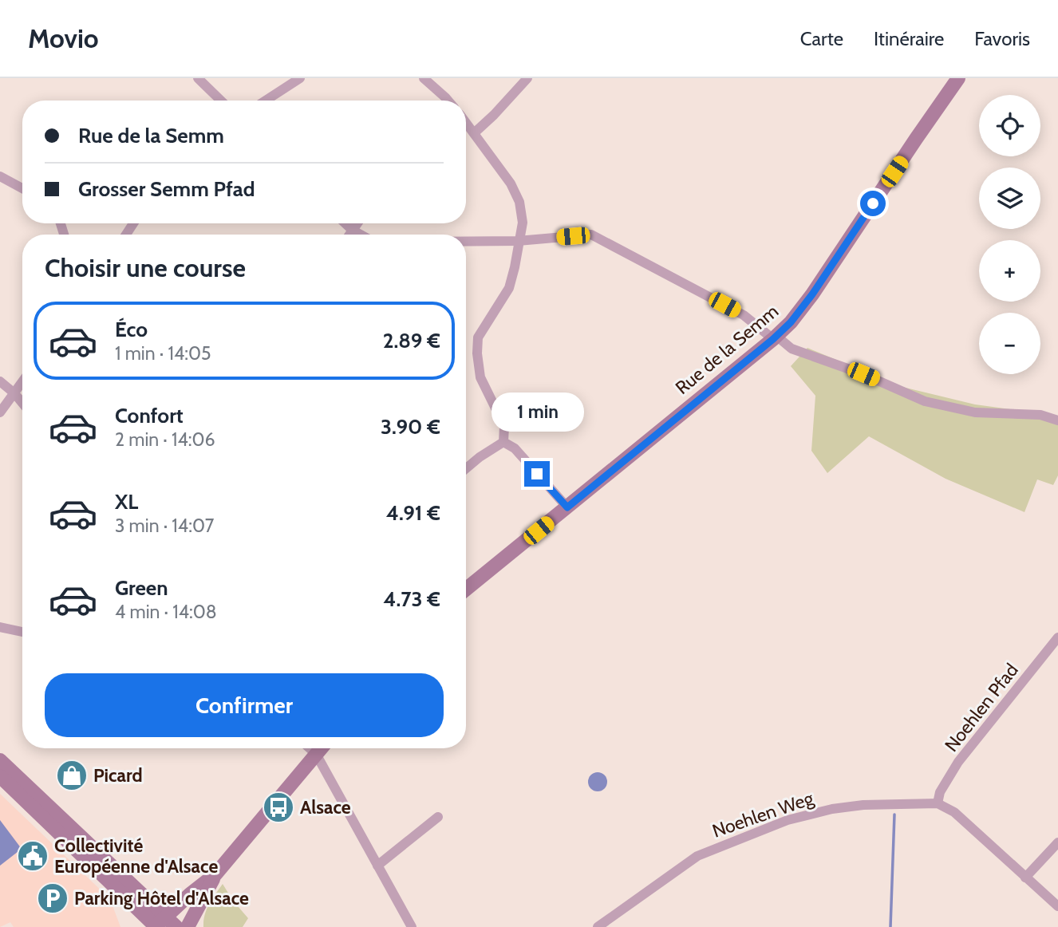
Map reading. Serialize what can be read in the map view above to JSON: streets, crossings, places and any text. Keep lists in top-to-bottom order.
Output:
{
  "streets": {
    "main road": ["Rue de la Semm"],
    "street": ["Noehlen Pfad", "Noehlen Weg"]
  },
  "crossings": [
    ["Noehlen Pfad", "Noehlen Weg"]
  ],
  "places": {
    "shop": ["Picard"],
    "bus stop": ["Alsace"],
    "public building": ["Collectivité Européenne d'Alsace"],
    "parking": ["Parking Hôtel d'Alsace"]
  },
  "page": {
    "header": "Movio",
    "nav": ["Carte", "Itinéraire", "Favoris"],
    "map_buttons": ["+", "−"],
    "banner": ["Rue de la Semm", "Grosser Semm Pfad"],
    "heading": "Choisir une course",
    "list": [
      {
        "name": "Éco",
        "note": "1 min · 14:05",
        "value": "2.89 €"
      },
      {
        "name": "Confort",
        "note": "2 min · 14:06",
        "value": "3.90 €"
      },
      {
        "name": "XL",
        "note": "3 min · 14:07",
        "value": "4.91 €"
      },
      {
        "name": "Green",
        "note": "4 min · 14:08",
        "value": "4.73 €"
      }
    ],
    "bubble": "1 min",
    "buttons": "Confirmer"
  }
}
